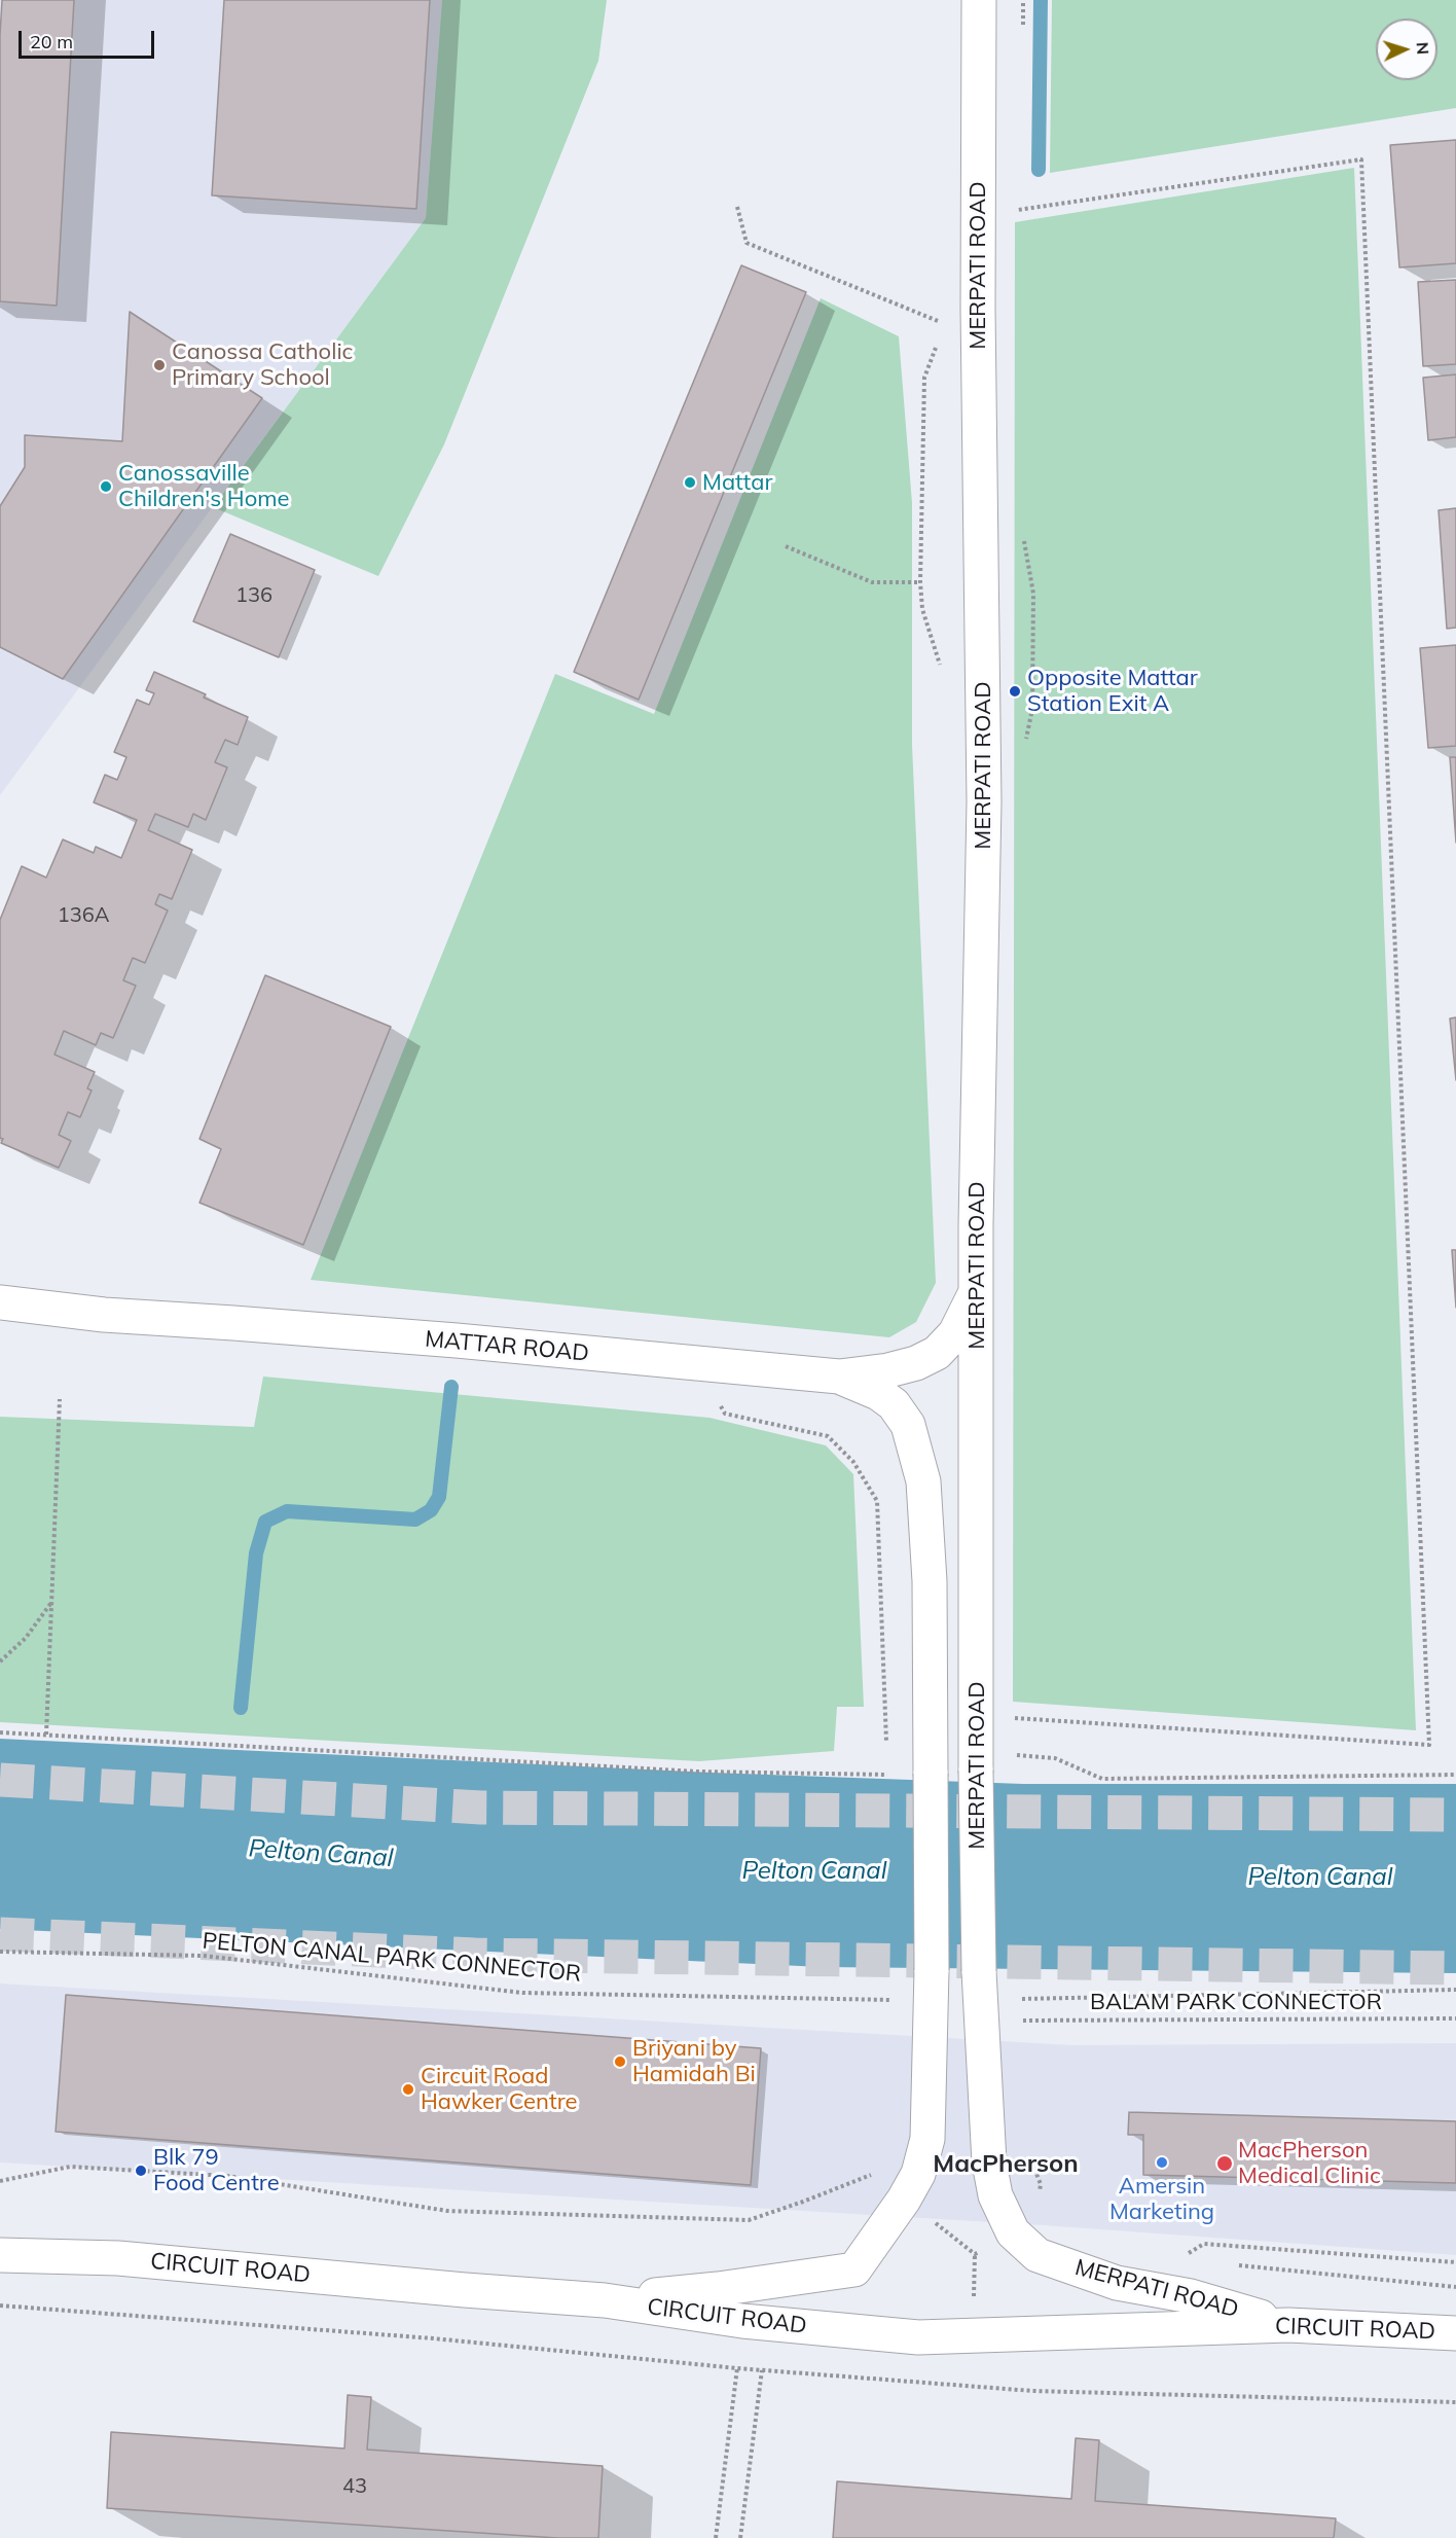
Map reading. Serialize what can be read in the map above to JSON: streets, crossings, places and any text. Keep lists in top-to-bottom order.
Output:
{
  "streets": {
    "street": ["MERPATI ROAD", "MATTAR ROAD", "CIRCUIT ROAD"],
    "path": ["PELTON CANAL PARK CONNECTOR", "BALAM PARK CONNECTOR"]
  },
  "crossings": [
    ["MERPATI ROAD", "MATTAR ROAD"],
    ["MERPATI ROAD", "CIRCUIT ROAD"]
  ],
  "districts": ["MacPherson"],
  "water": ["Pelton Canal"],
  "places": [
    "Canossa Catholic Primary School",
    "Mattar",
    "Canossaville Children's Home",
    "Opposite Mattar Station Exit A",
    "Briyani by Hamidah Bi",
    "Circuit Road Hawker Centre",
    "Amersin Marketing",
    "MacPherson Medical Clinic",
    "Blk 79 Food Centre"
  ],
  "house_numbers": ["136", "136A", "43"],
  "scale_bar": "20 m",
  "north": "right"
}
